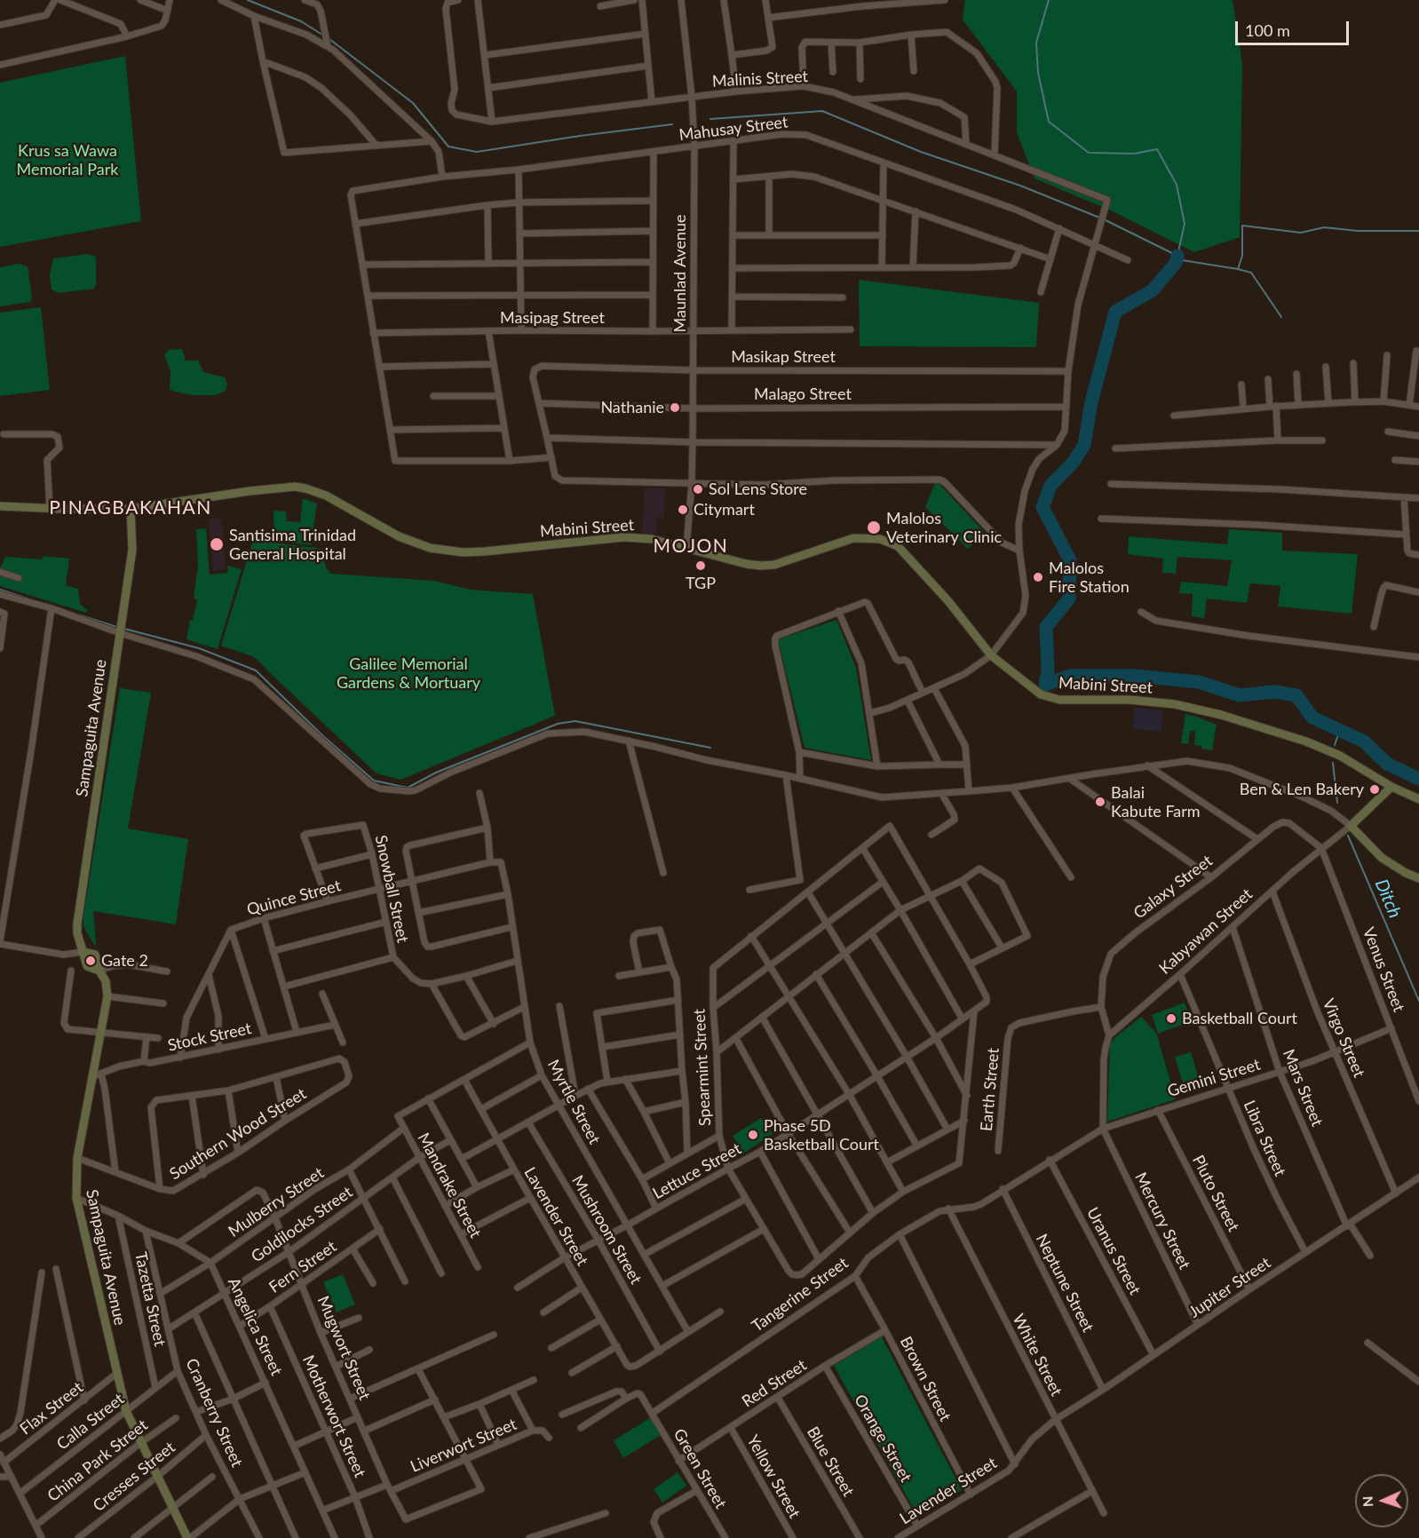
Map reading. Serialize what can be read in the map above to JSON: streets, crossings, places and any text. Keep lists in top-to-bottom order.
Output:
{
  "streets": {
    "main road": ["Mabini Street", "Sampaguita Avenue", "Kabyawan Street"],
    "street": [
      "Malinis Street",
      "Mahusay Street",
      "Maunlad Avenue",
      "Masipag Street",
      "Masikap Street",
      "Malago Street",
      "Galaxy Street",
      "Snowball Street",
      "Quince Street",
      "Venus Street",
      "Stock Street",
      "Virgo Street",
      "Spearmint Street",
      "Gemini Street",
      "Mars Street",
      "Earth Street",
      "Myrtle Street",
      "Southern Wood Street",
      "Libra Street",
      "Lettuce Street",
      "Mandrake Street",
      "Pluto Street",
      "Mulberry Street",
      "Lavender Street",
      "Mercury Street",
      "Goldilocks Street",
      "Mushroom Street",
      "Uranus Street",
      "Fern Street",
      "Neptune Street",
      "Jupiter Street",
      "Tangerine Street",
      "Tazetta Street",
      "Angelica Street",
      "Mugwort Street",
      "White Street",
      "Brown Street",
      "Red Street",
      "Flax Street",
      "Cranberry Street",
      "Motherwort Street",
      "Calla Street",
      "Orange Street",
      "Liverwort Street",
      "China Park Street",
      "Blue Street",
      "Green Street",
      "Cresses Street",
      "Yellow Street"
    ]
  },
  "crossings": [
    ["Malinis Street", "Mahusay Street"],
    ["Malinis Street", "Maunlad Avenue"],
    ["Mahusay Street", "Maunlad Avenue"],
    ["Maunlad Avenue", "Masipag Street"],
    ["Maunlad Avenue", "Masikap Street"],
    ["Maunlad Avenue", "Malago Street"],
    ["Maunlad Avenue", "Mabini Street"],
    ["Masikap Street", "Malago Street"],
    ["Mabini Street", "Sampaguita Avenue"],
    ["Mabini Street", "Kabyawan Street"],
    ["Sampaguita Avenue", "Stock Street"],
    ["Sampaguita Avenue", "Southern Wood Street"],
    ["Sampaguita Avenue", "Flax Street"],
    ["Sampaguita Avenue", "Calla Street"],
    ["Sampaguita Avenue", "China Park Street"],
    ["Sampaguita Avenue", "Cresses Street"],
    ["Galaxy Street", "Kabyawan Street"],
    ["Galaxy Street", "Venus Street"],
    ["Galaxy Street", "Earth Street"],
    ["Snowball Street", "Quince Street"],
    ["Quince Street", "Stock Street"],
    ["Quince Street", "Myrtle Street"],
    ["Kabyawan Street", "Venus Street"],
    ["Kabyawan Street", "Virgo Street"],
    ["Kabyawan Street", "Mars Street"],
    ["Kabyawan Street", "Libra Street"],
    ["Venus Street", "Gemini Street"],
    ["Virgo Street", "Gemini Street"],
    ["Virgo Street", "Jupiter Street"],
    ["Spearmint Street", "Lettuce Street"],
    ["Gemini Street", "Mars Street"],
    ["Gemini Street", "Libra Street"],
    ["Gemini Street", "Pluto Street"],
    ["Gemini Street", "Mercury Street"],
    ["Gemini Street", "Tangerine Street"],
    ["Mars Street", "Jupiter Street"],
    ["Myrtle Street", "Lettuce Street"],
    ["Libra Street", "Jupiter Street"],
    ["Lettuce Street", "Lavender Street"],
    ["Lettuce Street", "Mushroom Street"],
    ["Mandrake Street", "Mulberry Street"],
    ["Mandrake Street", "Goldilocks Street"],
    ["Pluto Street", "Jupiter Street"],
    ["Mulberry Street", "Angelica Street"],
    ["Mulberry Street", "Mugwort Street"],
    ["Mulberry Street", "Cranberry Street"],
    ["Lavender Street", "Mushroom Street"],
    ["Lavender Street", "Jupiter Street"],
    ["Lavender Street", "White Street"],
    ["Lavender Street", "Brown Street"],
    ["Lavender Street", "Orange Street"],
    ["Mercury Street", "Jupiter Street"],
    ["Mercury Street", "Tangerine Street"],
    ["Goldilocks Street", "Angelica Street"],
    ["Goldilocks Street", "Mugwort Street"],
    ["Goldilocks Street", "Cranberry Street"],
    ["Uranus Street", "Jupiter Street"],
    ["Uranus Street", "Tangerine Street"],
    ["Fern Street", "Angelica Street"],
    ["Fern Street", "Mugwort Street"],
    ["Fern Street", "Motherwort Street"],
    ["Neptune Street", "Jupiter Street"],
    ["Neptune Street", "Tangerine Street"],
    ["Jupiter Street", "White Street"],
    ["Tangerine Street", "White Street"],
    ["Tangerine Street", "Brown Street"],
    ["Tangerine Street", "Green Street"],
    ["Tazetta Street", "Calla Street"],
    ["Mugwort Street", "Liverwort Street"],
    ["Brown Street", "Red Street"],
    ["Red Street", "Orange Street"],
    ["Red Street", "Blue Street"],
    ["Red Street", "Green Street"],
    ["Red Street", "Yellow Street"],
    ["Cranberry Street", "Calla Street"],
    ["Cranberry Street", "Cresses Street"]
  ],
  "districts": ["PINAGBAKAHAN", "MOJON"],
  "water": ["Ditch"],
  "parks": ["Krus sa Wawa Memorial Park", "Galilee Memorial Gardens & Mortuary"],
  "places": [
    "Nathanie",
    "Sol Lens Store",
    "Citymart",
    "Malolos Veterinary Clinic",
    "Santisima Trinidad General Hospital",
    "TGP",
    "Malolos Fire Station",
    "Ben & Len Bakery",
    "Balai Kabute Farm",
    "Gate 2",
    "Basketball Court",
    "Phase 5D Basketball Court"
  ],
  "scale_bar": "100 m",
  "north": "left"
}
